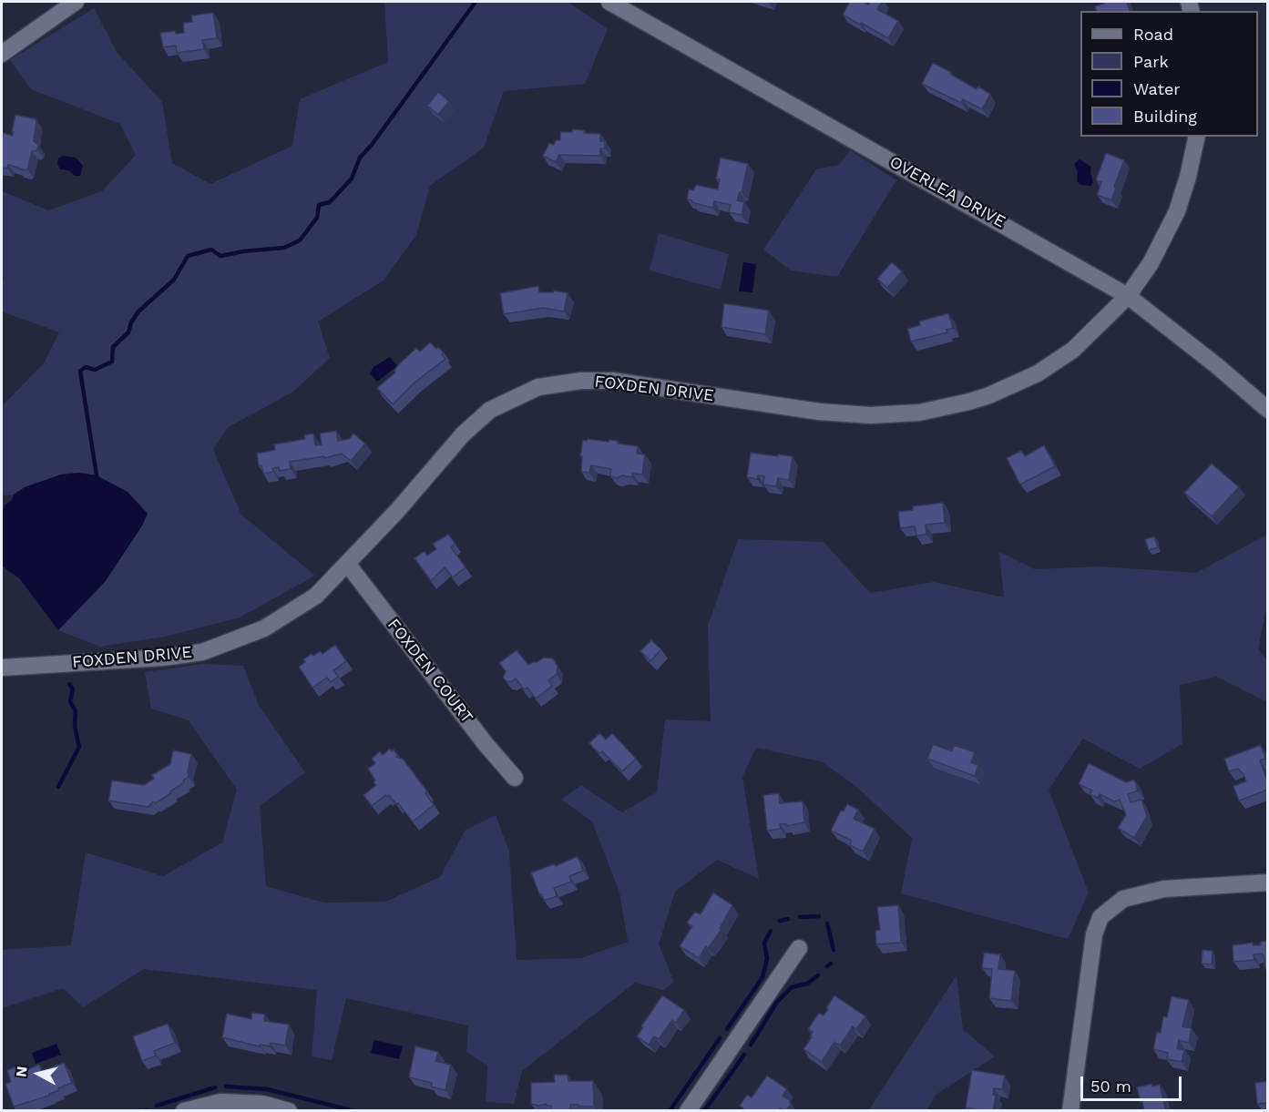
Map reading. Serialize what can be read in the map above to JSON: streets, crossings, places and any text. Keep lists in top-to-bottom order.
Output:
{
  "streets": {
    "street": ["OVERLEA DRIVE", "FOXDEN DRIVE", "FOXDEN COURT"]
  },
  "crossings": [
    ["OVERLEA DRIVE", "FOXDEN DRIVE"],
    ["FOXDEN DRIVE", "FOXDEN COURT"]
  ],
  "legend": [
    "Road",
    "Park",
    "Water",
    "Building"
  ],
  "scale_bar": "50 m",
  "north": "left"
}
